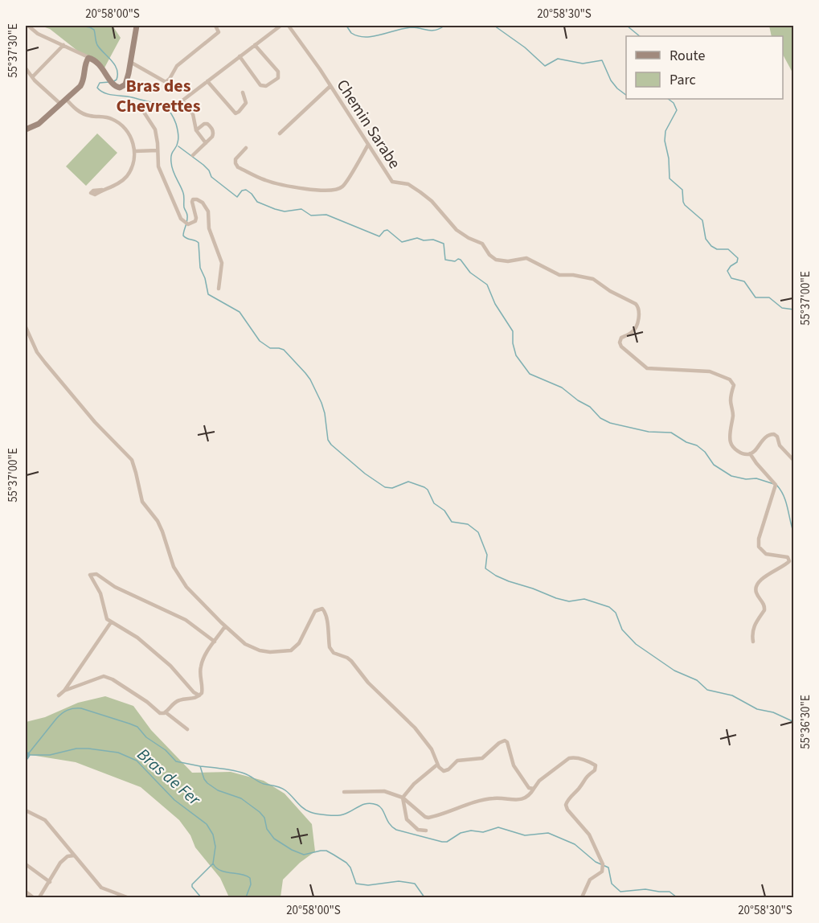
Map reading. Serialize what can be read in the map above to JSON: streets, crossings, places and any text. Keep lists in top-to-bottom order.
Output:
{
  "streets": {
    "street": ["Chemin Sarabe"]
  },
  "districts": ["Bras des Chevrettes"],
  "water": ["Bras de Fer"],
  "legend": ["Route", "Parc"],
  "coordinates": [
    "20°58'00\"S",
    "20°58'30\"S",
    "55°37'30\"E",
    "55°37'00\"E",
    "55°36'30\"E"
  ]
}
